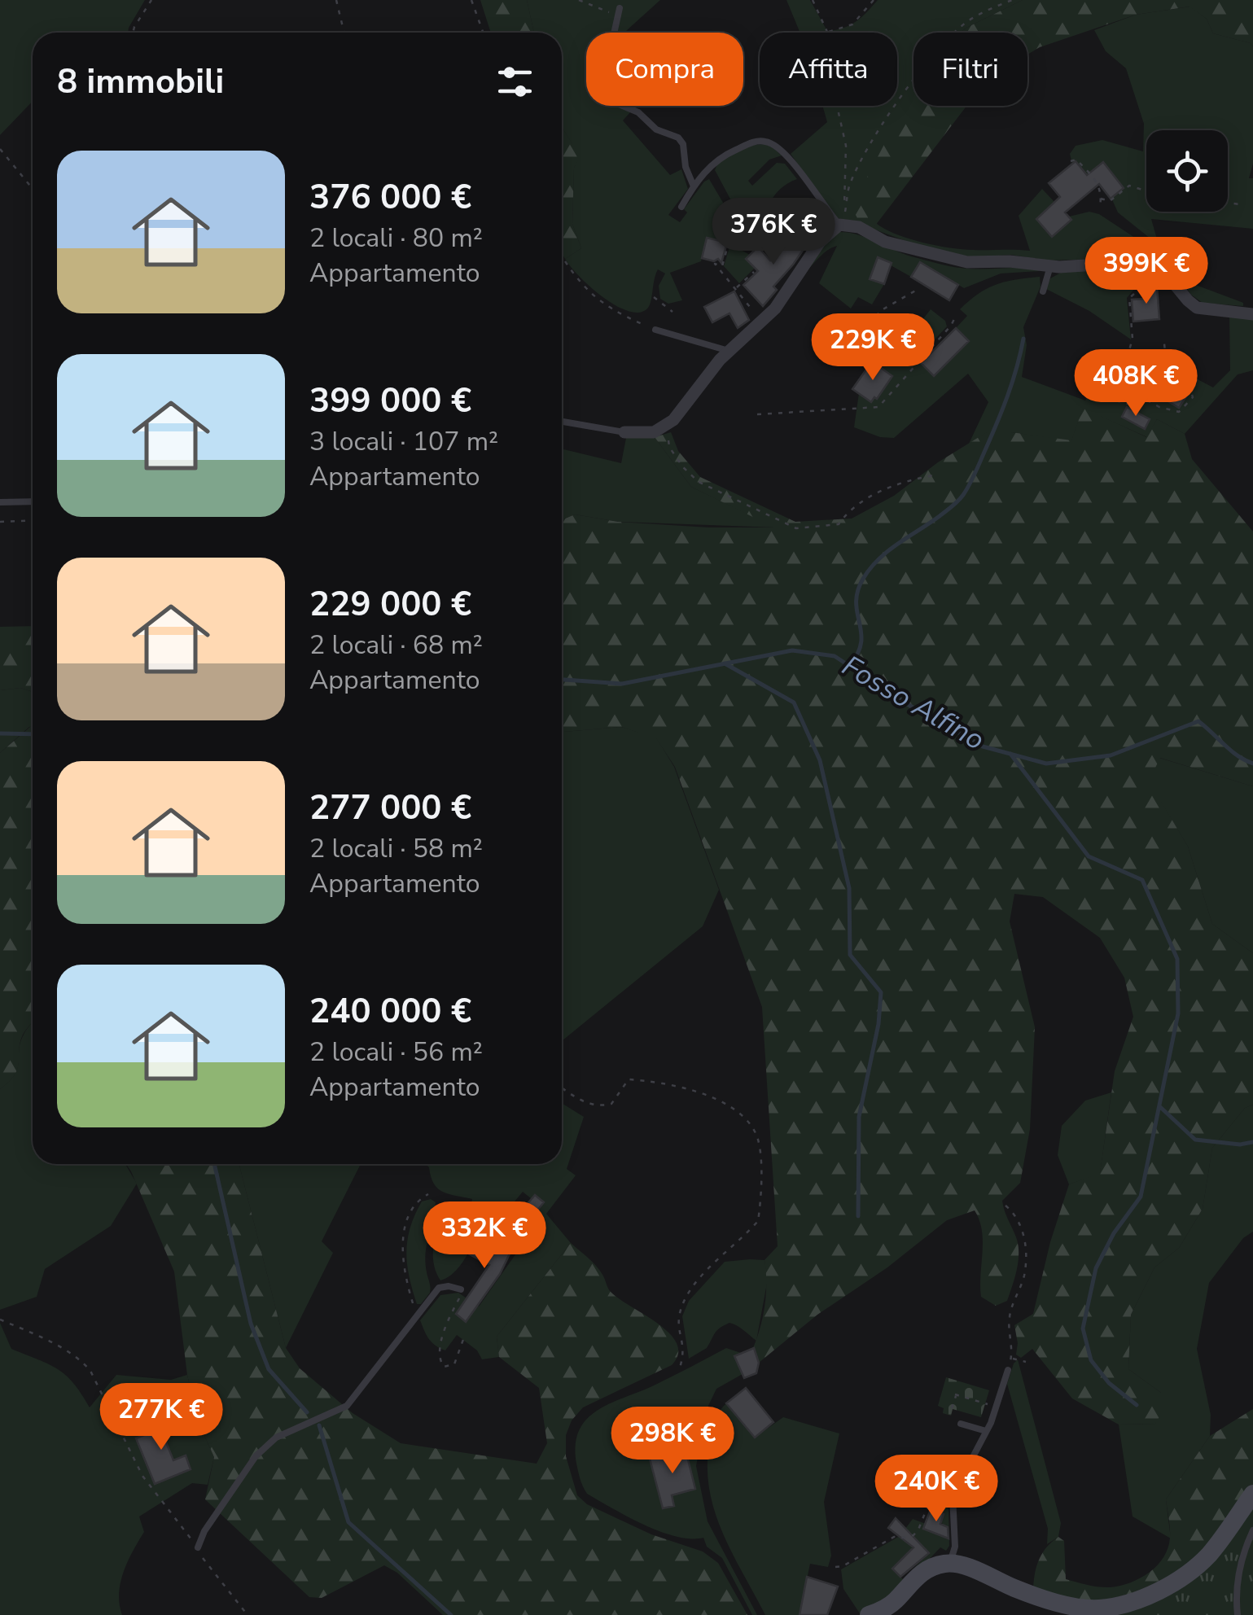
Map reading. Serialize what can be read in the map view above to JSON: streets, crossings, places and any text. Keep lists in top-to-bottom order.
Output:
{
  "water": ["Fosso Alfino"],
  "page": {
    "chip": ["Compra", "Affitta", "Filtri"],
    "heading": "8 immobili",
    "list": [
      {
        "name": "376 000 €",
        "note": "2 locali · 80 m² · Appartamento"
      },
      {
        "name": "399 000 €",
        "note": "3 locali · 107 m² · Appartamento"
      },
      {
        "name": "229 000 €",
        "note": "2 locali · 68 m² · Appartamento"
      },
      {
        "name": "277 000 €",
        "note": "2 locali · 58 m² · Appartamento"
      },
      {
        "name": "240 000 €",
        "note": "2 locali · 56 m² · Appartamento"
      }
    ],
    "price": [
      "376K €",
      "399K €",
      "229K €",
      "408K €",
      "332K €",
      "277K €",
      "298K €",
      "240K €"
    ]
  }
}
